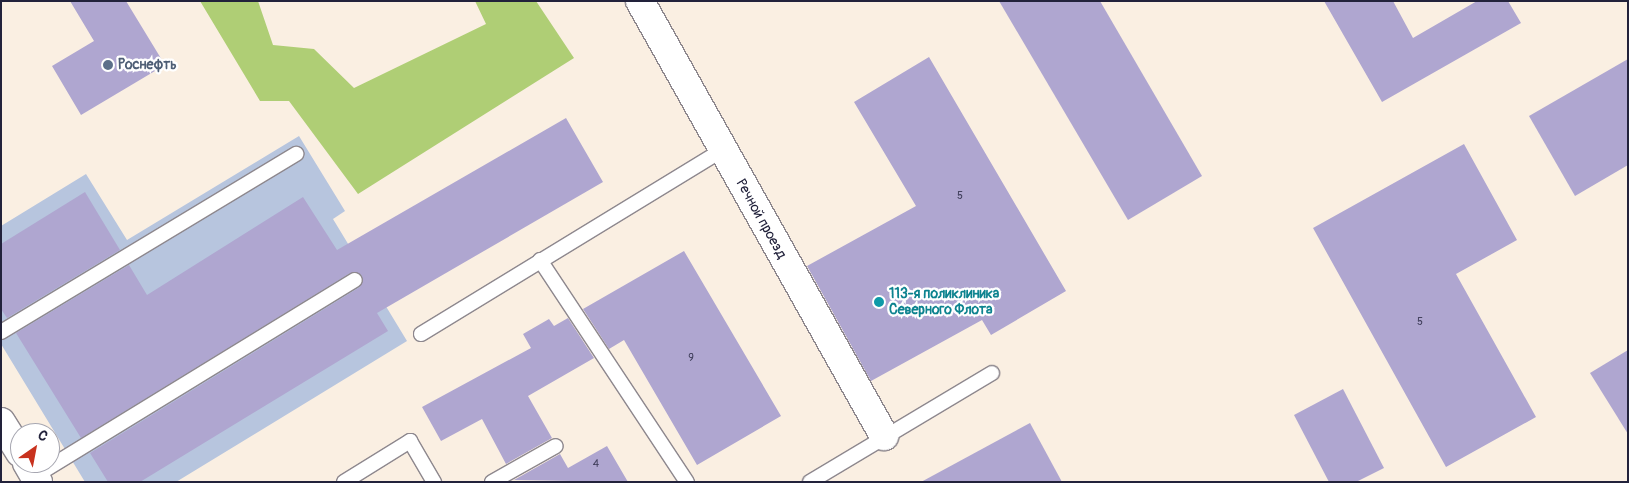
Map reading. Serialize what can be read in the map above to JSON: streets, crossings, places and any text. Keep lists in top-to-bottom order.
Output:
{
  "streets": {
    "street": ["Речной проезд"]
  },
  "places": ["Роснефть", "113-я поликлиника Северного Флота"],
  "house_numbers": [
    "5",
    "5",
    "9",
    "4"
  ],
  "north": "top right"
}
